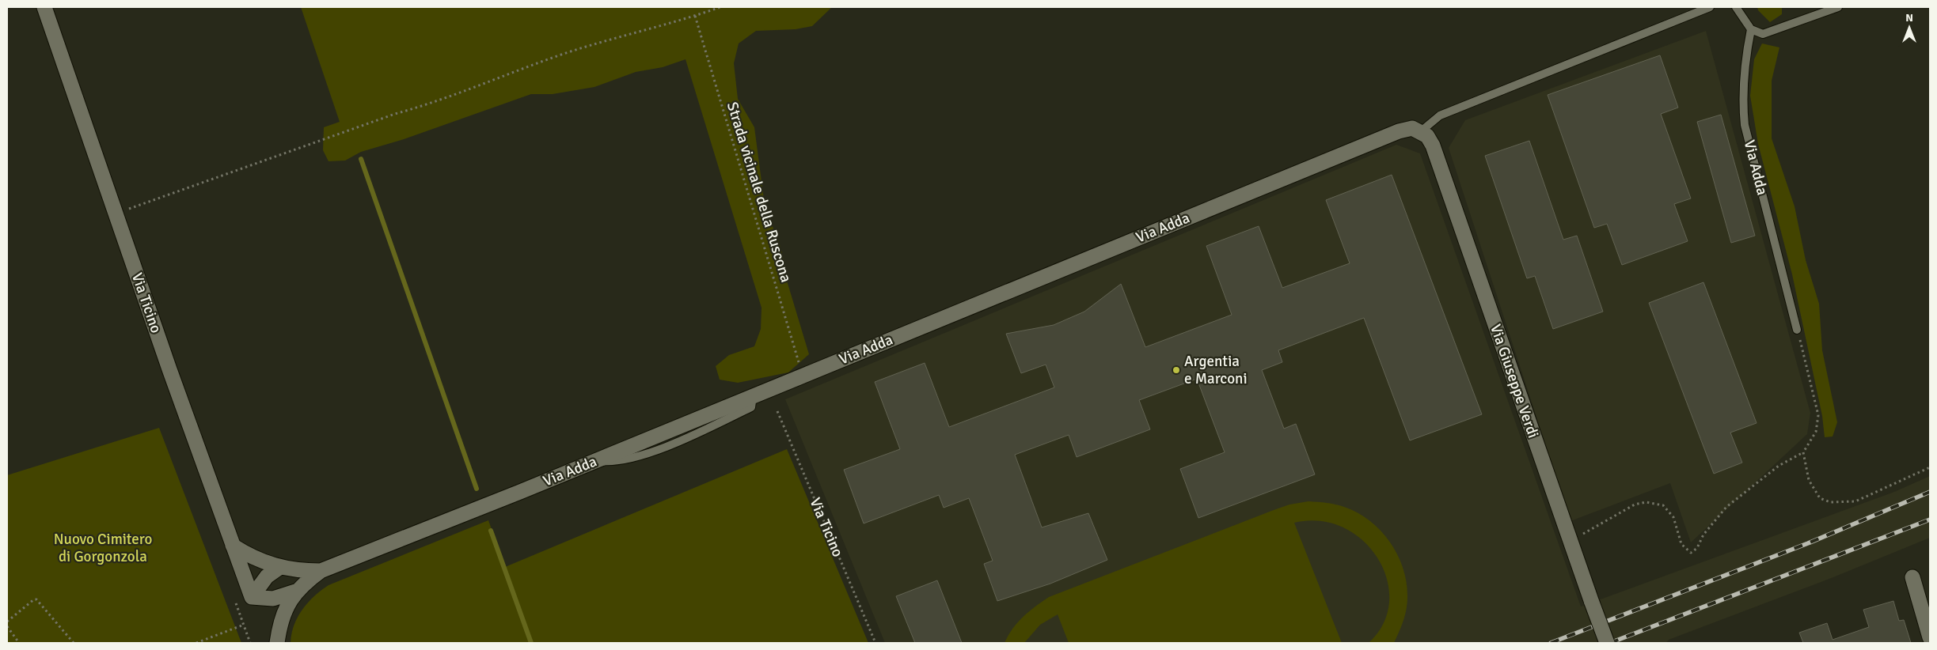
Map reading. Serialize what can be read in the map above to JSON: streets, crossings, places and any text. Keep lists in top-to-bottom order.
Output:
{
  "streets": {
    "street": ["Via Adda", "Via Ticino", "Via Giuseppe Verdi"],
    "path": ["Strada vicinale della Ruscona"]
  },
  "crossings": [
    ["Via Adda", "Strada vicinale della Ruscona"],
    ["Via Adda", "Via Ticino"],
    ["Via Adda", "Via Giuseppe Verdi"]
  ],
  "parks": ["Nuovo Cimitero di Gorgonzola"],
  "places": ["Argentia e Marconi"],
  "north": "top"
}
